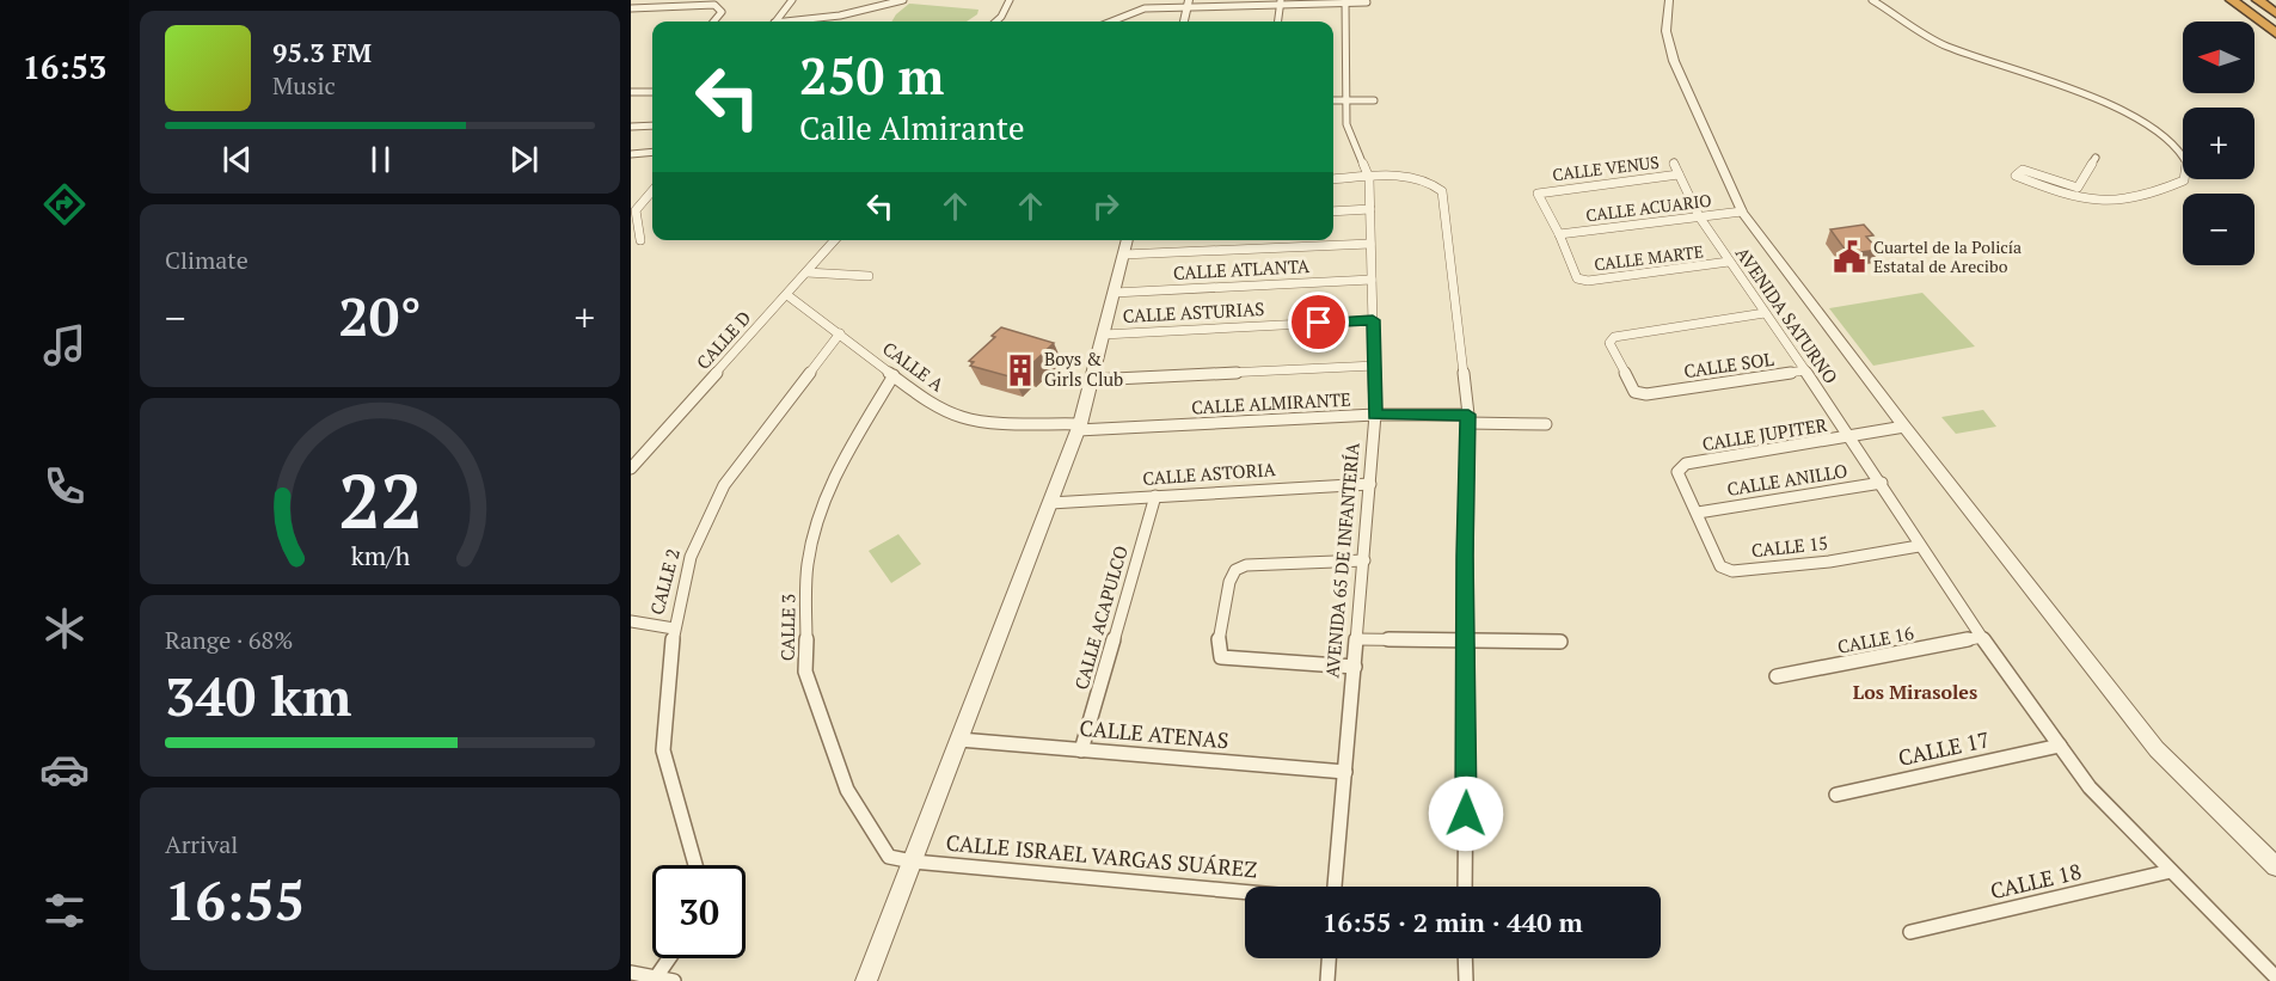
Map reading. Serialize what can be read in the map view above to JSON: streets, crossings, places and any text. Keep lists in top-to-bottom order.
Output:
{
  "streets": {
    "street": [
      "CALLE VENUS",
      "CALLE ACUARIO",
      "CALLE MARTE",
      "CALLE ATLANTA",
      "CALLE ASTURIAS",
      "AVENIDA SATURNO",
      "CALLE D",
      "CALLE SOL",
      "CALLE A",
      "CALLE ALMIRANTE",
      "CALLE JUPITER",
      "CALLE ASTORIA",
      "CALLE ANILLO",
      "CALLE 15",
      "AVENIDA 65 DE INFANTERÍA",
      "CALLE 2",
      "CALLE ACAPULCO",
      "CALLE 3",
      "CALLE 16",
      "CALLE ATENAS",
      "CALLE 17",
      "CALLE ISRAEL VARGAS SUÁREZ",
      "CALLE 18"
    ]
  },
  "crossings": [
    ["CALLE VENUS", "CALLE ACUARIO"],
    ["CALLE VENUS", "CALLE MARTE"],
    ["CALLE VENUS", "AVENIDA SATURNO"],
    ["CALLE ACUARIO", "CALLE MARTE"],
    ["CALLE ACUARIO", "AVENIDA SATURNO"],
    ["CALLE MARTE", "AVENIDA SATURNO"],
    ["CALLE ATLANTA", "AVENIDA 65 DE INFANTERÍA"],
    ["CALLE ASTURIAS", "AVENIDA 65 DE INFANTERÍA"],
    ["AVENIDA SATURNO", "CALLE SOL"],
    ["AVENIDA SATURNO", "CALLE JUPITER"],
    ["AVENIDA SATURNO", "CALLE ANILLO"],
    ["AVENIDA SATURNO", "CALLE 15"],
    ["AVENIDA SATURNO", "CALLE 16"],
    ["AVENIDA SATURNO", "CALLE 17"],
    ["AVENIDA SATURNO", "CALLE 18"],
    ["CALLE D", "CALLE A"],
    ["CALLE A", "CALLE ALMIRANTE"],
    ["CALLE A", "CALLE 2"],
    ["CALLE A", "CALLE 3"],
    ["CALLE ALMIRANTE", "AVENIDA 65 DE INFANTERÍA"],
    ["CALLE JUPITER", "CALLE ANILLO"],
    ["CALLE JUPITER", "CALLE 15"],
    ["CALLE ASTORIA", "AVENIDA 65 DE INFANTERÍA"],
    ["CALLE ASTORIA", "CALLE ACAPULCO"],
    ["CALLE ANILLO", "CALLE 15"],
    ["AVENIDA 65 DE INFANTERÍA", "CALLE ATENAS"],
    ["CALLE ACAPULCO", "CALLE ATENAS"],
    ["CALLE 3", "CALLE ISRAEL VARGAS SUÁREZ"]
  ],
  "districts": ["Los Mirasoles"],
  "places": {
    "public building": ["Cuartel de la Policía Estatal de Arecibo"],
    "building": ["Boys & Girls Club"]
  },
  "north": "left",
  "page": {
    "tabs": "16:53",
    "map_buttons": ["+", "−"],
    "turn": ["250 m", "Calle Almirante"],
    "song": ["95.3 FM", "Music"],
    "tile": [
      "Climate",
      ["Range · 68%", "340 km"],
      ["Arrival", "16:55"]
    ],
    "heat": ["−", "20°", "+"],
    "limit": "30",
    "trip": "16:55 · 2 min · 440 m",
    "gauge": ["22", "km/h"]
  }
}
